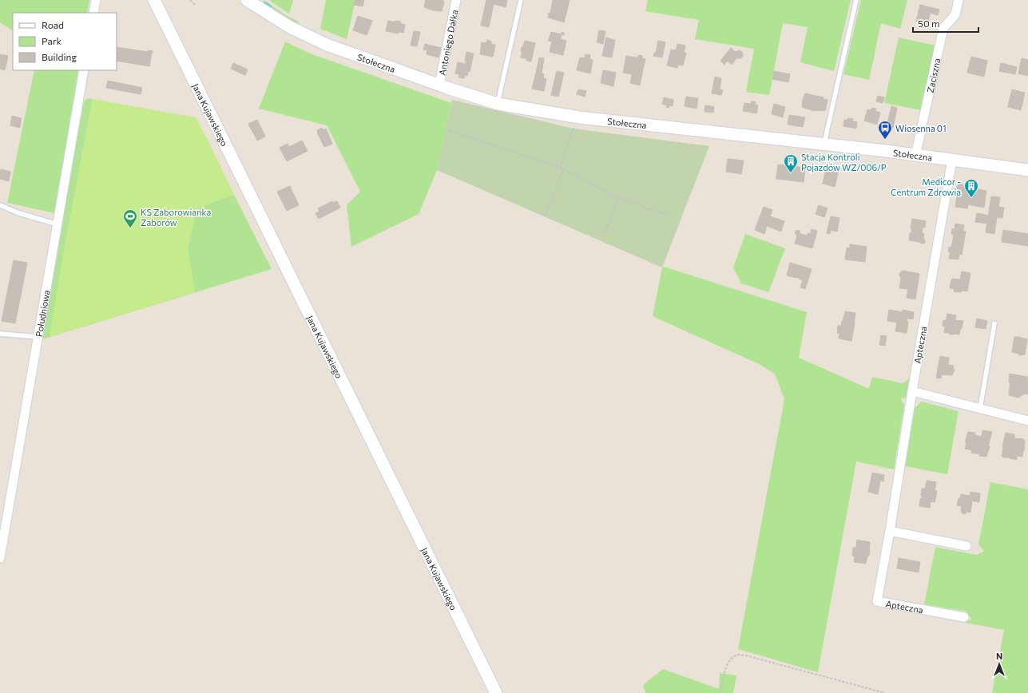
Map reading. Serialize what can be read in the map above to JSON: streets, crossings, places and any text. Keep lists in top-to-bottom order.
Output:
{
  "streets": {
    "main road": ["Stołeczna", "Jana Kujawskiego"],
    "street": [
      "Antoniego Dałka",
      "Zaciszna",
      "Południowa",
      "Apteczna"
    ]
  },
  "crossings": [
    ["Antoniego Dałka", "Stołeczna"],
    ["Stołeczna", "Zaciszna"],
    ["Stołeczna", "Apteczna"]
  ],
  "places": {
    "bus stop": ["Wiosenna 01"],
    "building": ["Stacja Kontroli Pojazdów WZ/006/P", "Medicor - Centrum Zdrowia"],
    "sports": ["KS Zaborowianka Zaborów"]
  },
  "legend": ["Road", "Park", "Building"],
  "scale_bar": "50 m",
  "north": "top"
}
